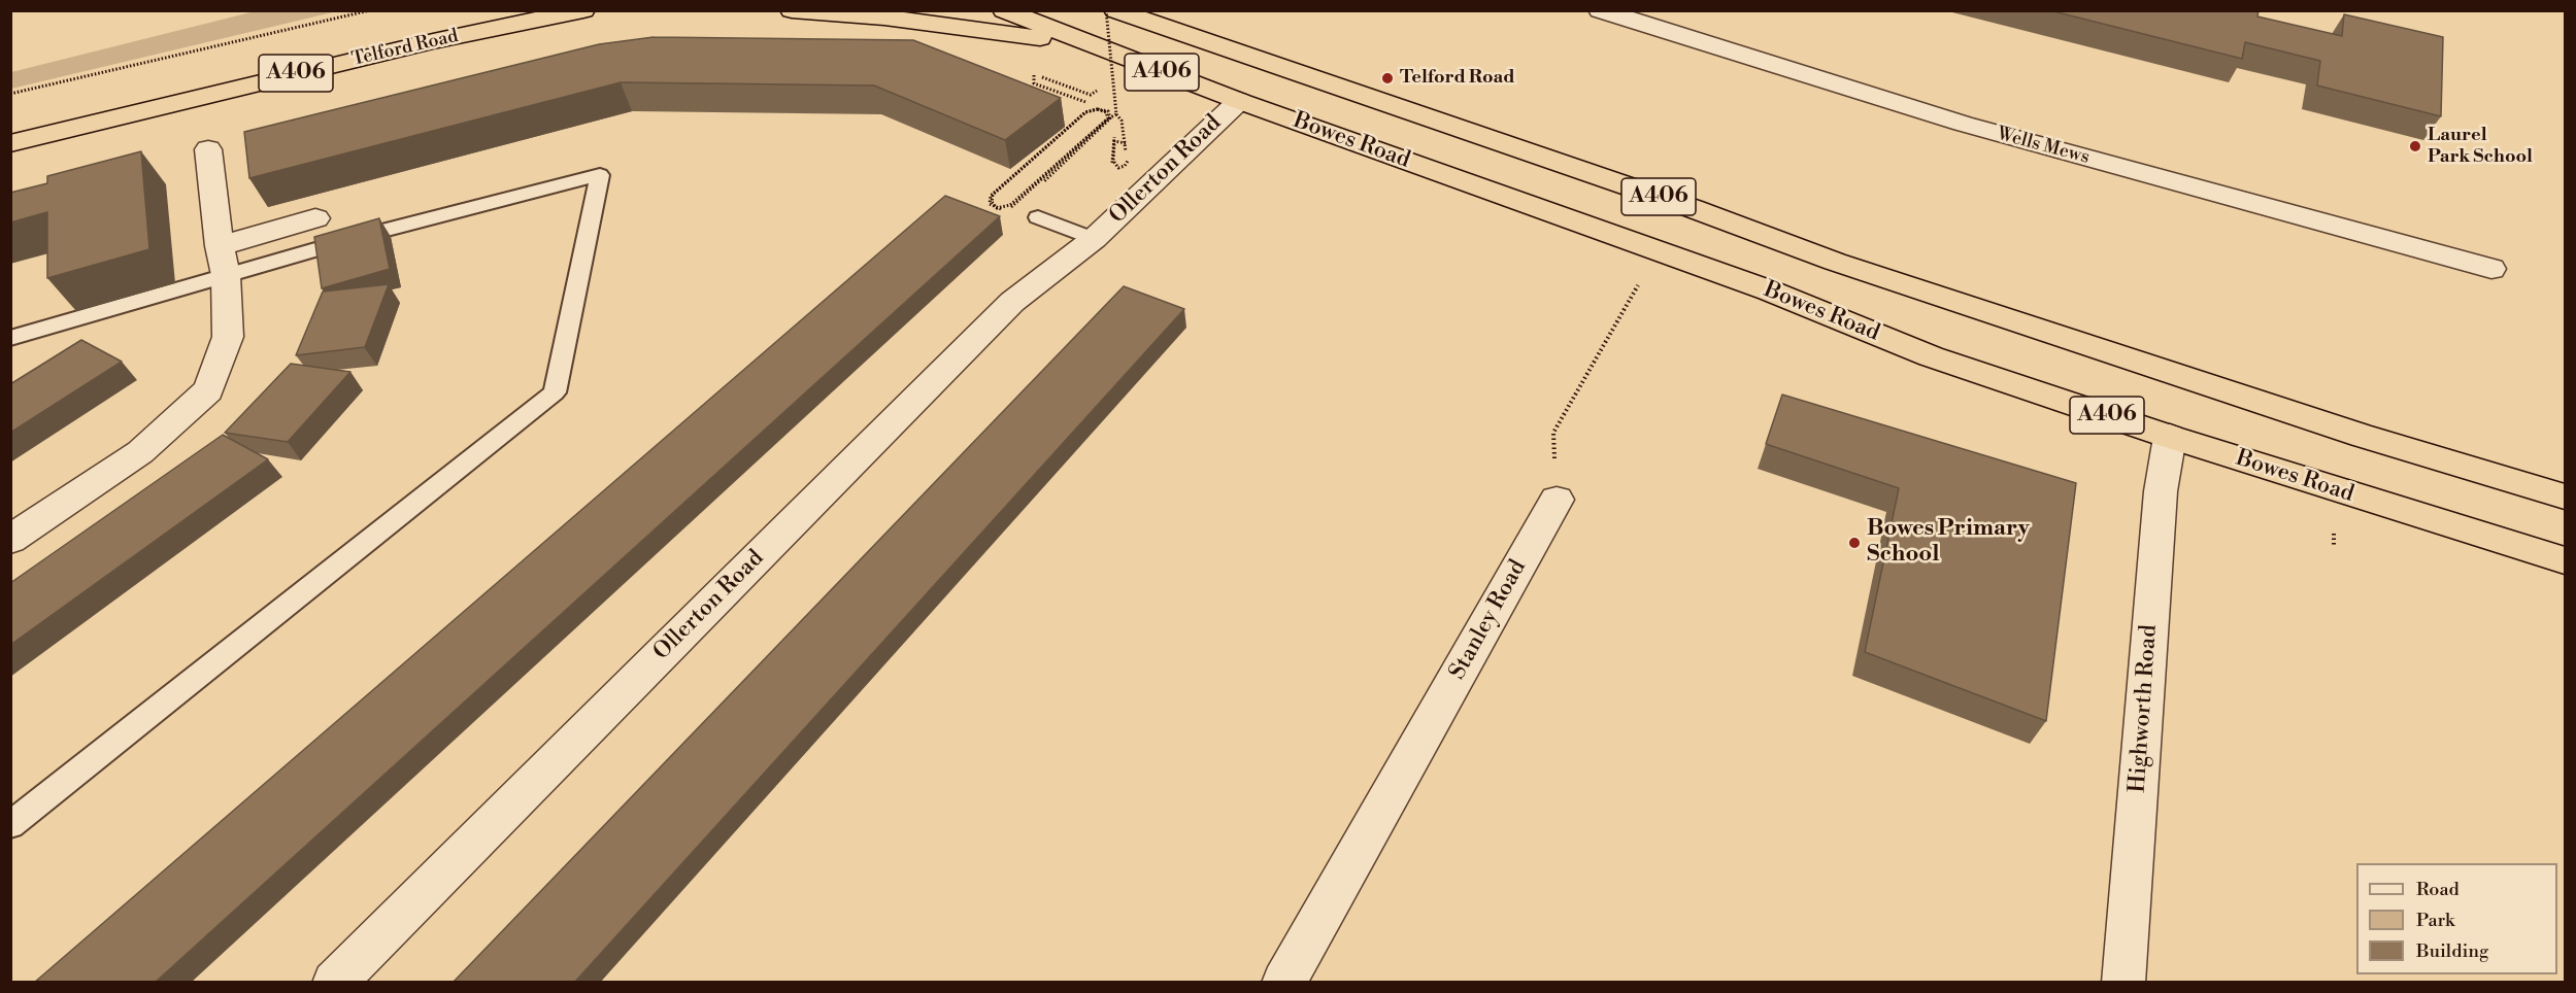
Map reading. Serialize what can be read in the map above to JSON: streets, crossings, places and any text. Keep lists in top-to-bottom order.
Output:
{
  "streets": {
    "highway": ["Telford Road", "A406", "Bowes Road"],
    "street": [
      "Wells Mews",
      "Ollerton Road",
      "Stanley Road",
      "Highworth Road"
    ]
  },
  "crossings": [
    ["Bowes Road", "Ollerton Road"],
    ["Bowes Road", "Highworth Road"]
  ],
  "places": ["Telford Road", "Laurel Park School", "Bowes Primary School"],
  "legend": ["Road", "Park", "Building"]
}
